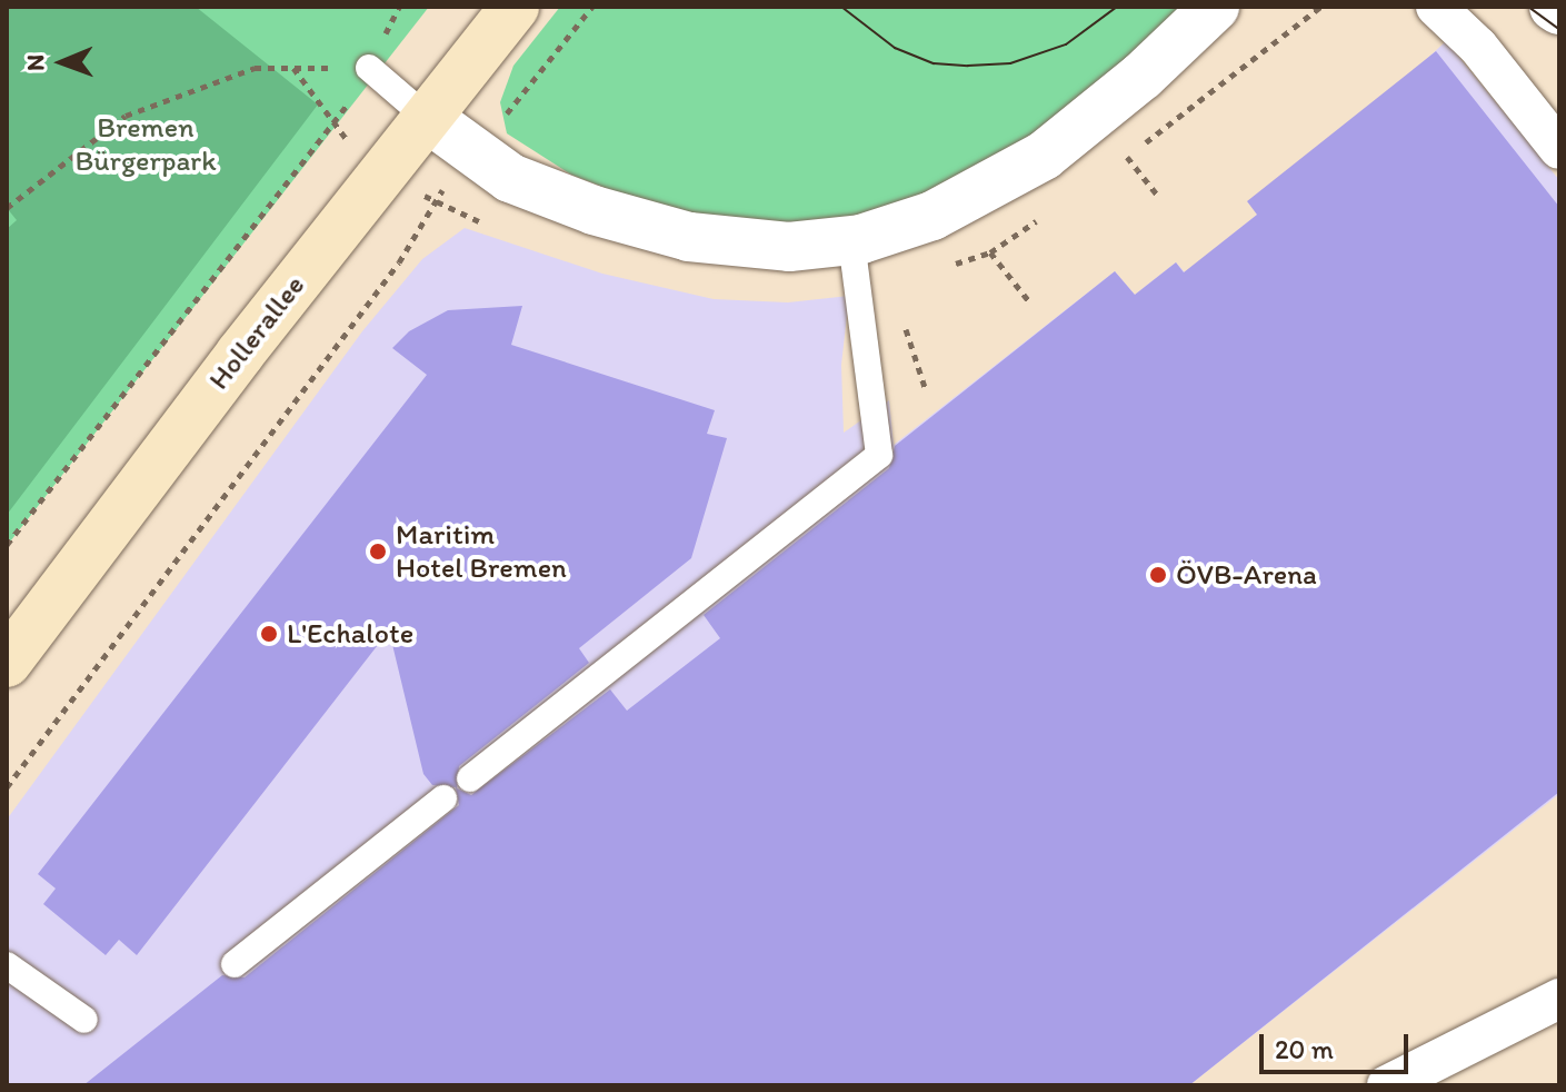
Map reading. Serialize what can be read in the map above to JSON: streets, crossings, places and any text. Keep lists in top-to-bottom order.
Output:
{
  "streets": {
    "main road": ["Hollerallee"]
  },
  "parks": ["Bremen Bürgerpark"],
  "places": ["Maritim Hotel Bremen", "ÖVB-Arena", "L'Echalote"],
  "scale_bar": "20 m",
  "north": "left"
}
